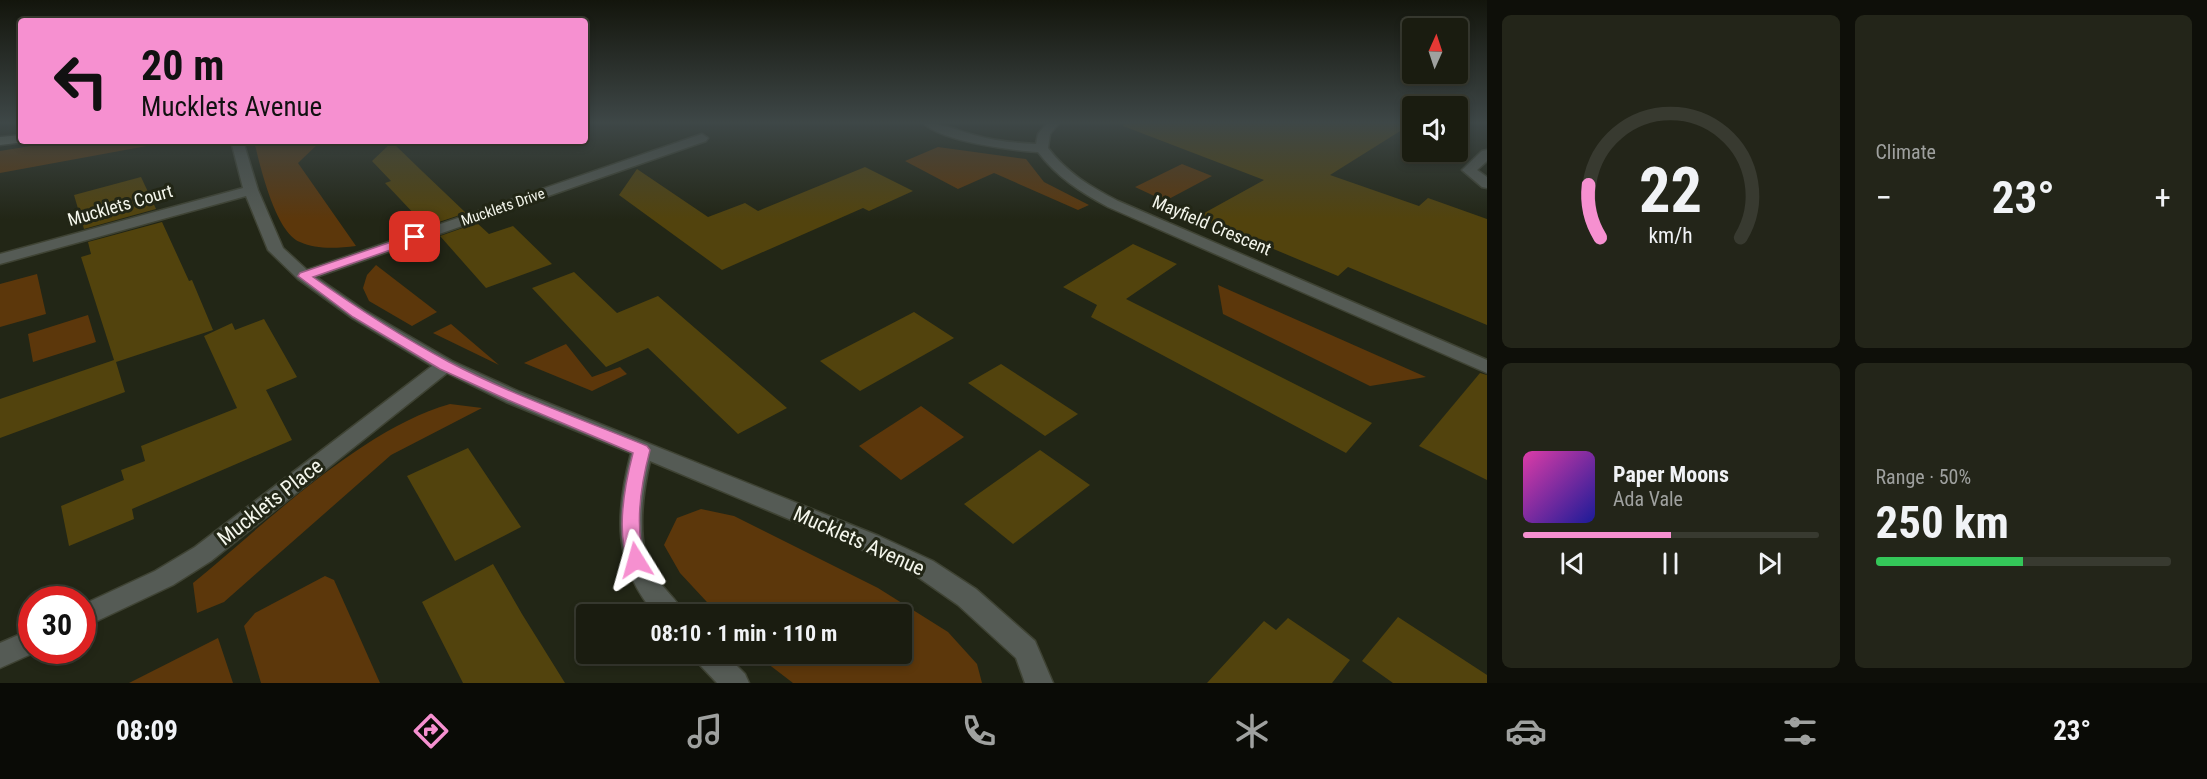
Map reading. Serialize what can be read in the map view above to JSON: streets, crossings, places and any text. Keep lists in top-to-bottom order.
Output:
{
  "streets": {
    "street": [
      "Mucklets Court",
      "Mucklets Drive",
      "Mayfield Crescent",
      "Mucklets Place",
      "Mucklets Avenue"
    ]
  },
  "crossings": [
    ["Mucklets Court", "Mucklets Avenue"],
    ["Mucklets Drive", "Mucklets Avenue"],
    ["Mucklets Place", "Mucklets Avenue"]
  ],
  "north": "top",
  "page": {
    "tile": [
      "Climate",
      ["Range · 50%", "250 km"]
    ],
    "turn": ["20 m", "Mucklets Avenue"],
    "heat": ["−", "23°", "+"],
    "song": ["Paper Moons", "Ada Vale"],
    "limit": "30",
    "trip": "08:10 · 1 min · 110 m",
    "tabs": ["08:09", "23°"],
    "gauge": ["22", "km/h"]
  }
}
